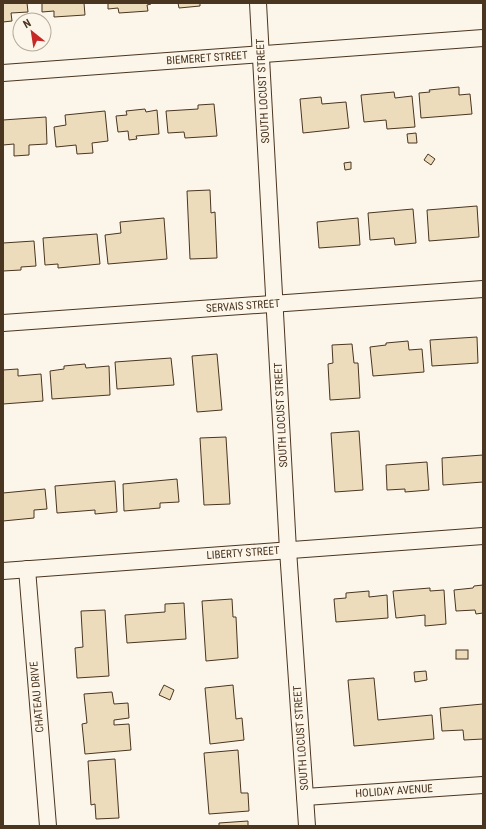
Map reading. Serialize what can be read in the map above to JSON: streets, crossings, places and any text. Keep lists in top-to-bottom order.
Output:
{
  "streets": {
    "street": [
      "BIEMERET STREET",
      "SOUTH LOCUST STREET",
      "SERVAIS STREET",
      "LIBERTY STREET",
      "CHATEAU DRIVE",
      "HOLIDAY AVENUE"
    ]
  },
  "crossings": [
    ["BIEMERET STREET", "SOUTH LOCUST STREET"],
    ["SOUTH LOCUST STREET", "SERVAIS STREET"],
    ["SOUTH LOCUST STREET", "LIBERTY STREET"],
    ["SOUTH LOCUST STREET", "HOLIDAY AVENUE"],
    ["LIBERTY STREET", "CHATEAU DRIVE"]
  ],
  "north": "top left"
}
